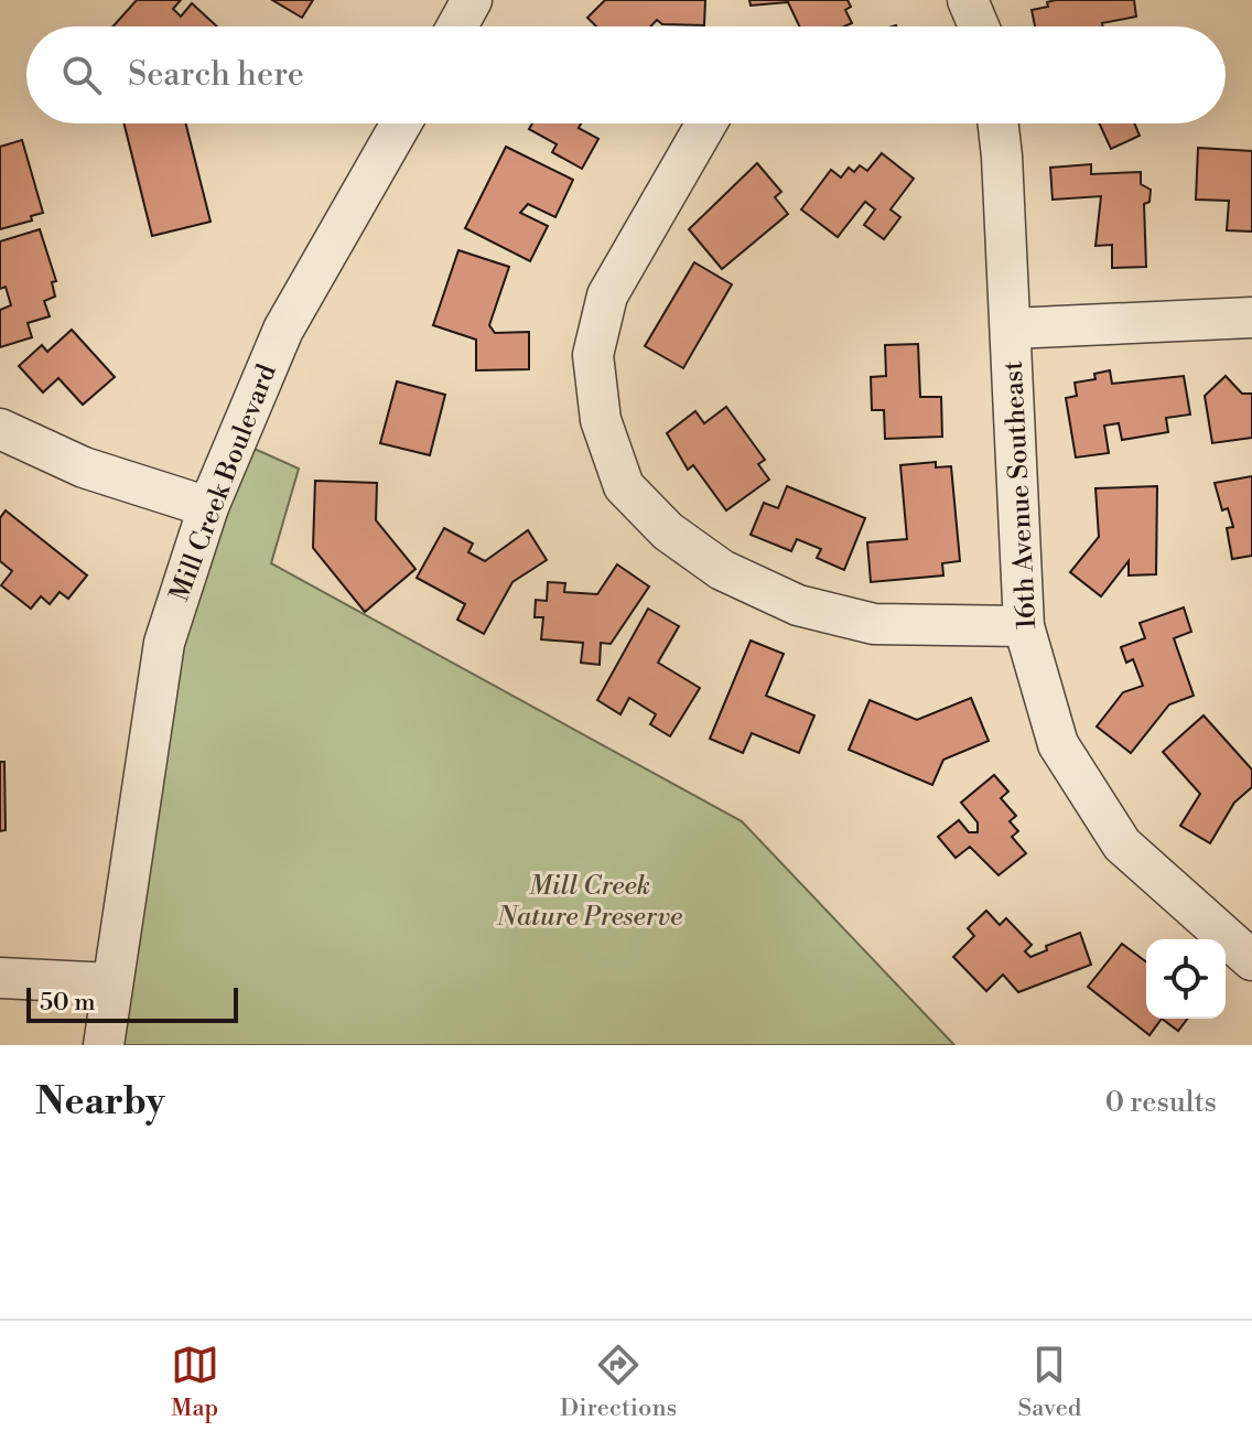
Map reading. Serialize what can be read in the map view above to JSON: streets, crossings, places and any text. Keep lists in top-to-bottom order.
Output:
{
  "streets": {
    "street": ["Mill Creek Boulevard", "16th Avenue Southeast"]
  },
  "parks": ["Mill Creek Nature Preserve"],
  "scale_bar": "50 m",
  "page": {
    "search": "Search here",
    "scale": "50 m",
    "heading": ["Nearby", "0 results"],
    "nav": ["Map", "Directions", "Saved"]
  }
}
